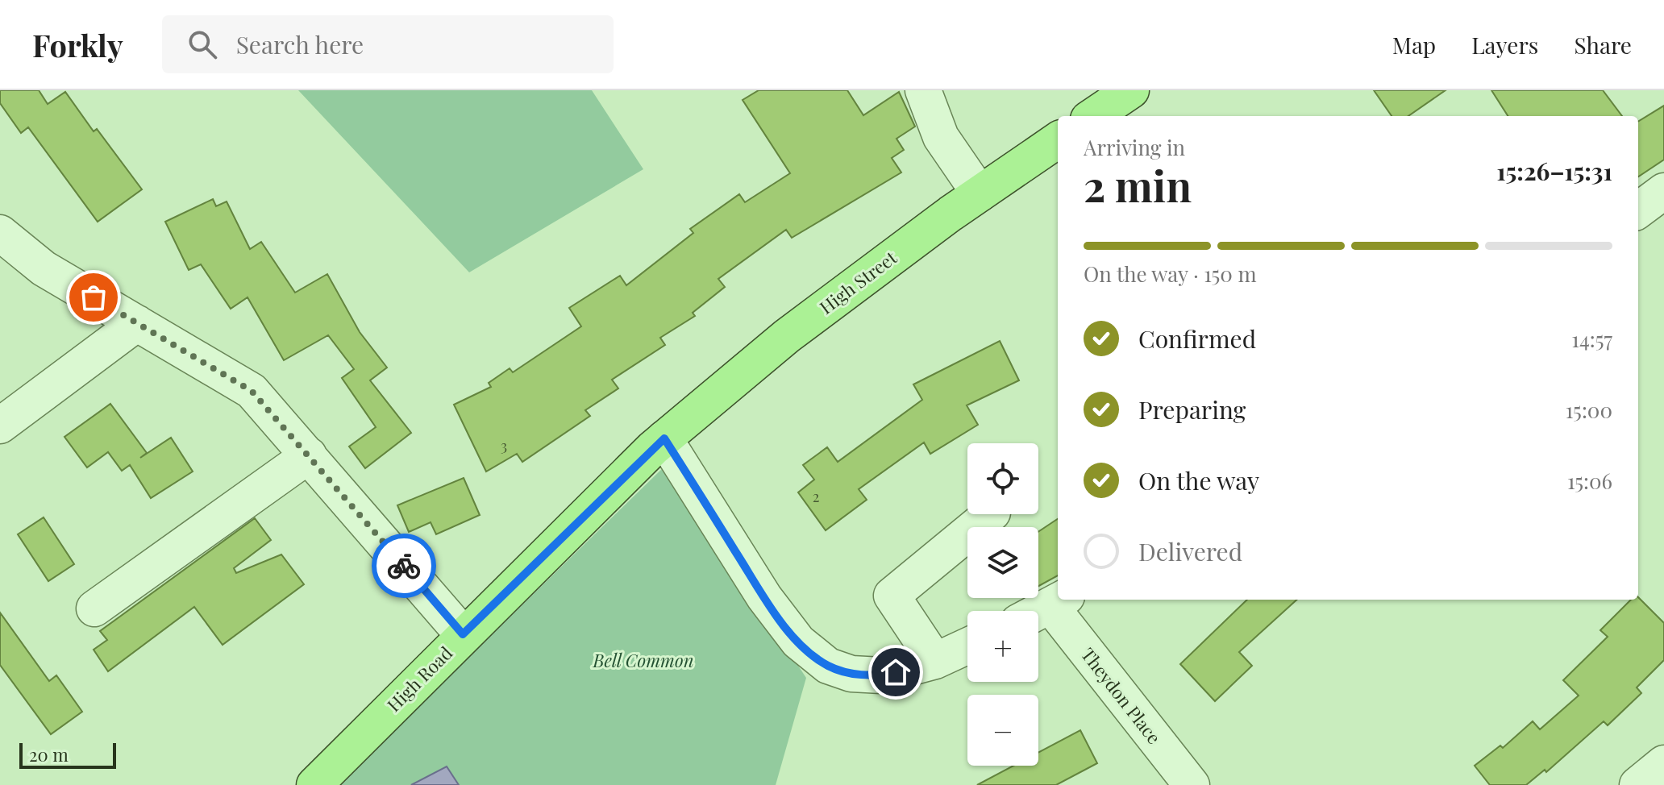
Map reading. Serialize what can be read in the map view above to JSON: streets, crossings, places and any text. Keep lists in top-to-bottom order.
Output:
{
  "streets": {
    "main road": ["High Street", "High Road"],
    "street": ["Theydon Place"]
  },
  "crossings": [
    ["High Street", "High Road"]
  ],
  "parks": ["Bell Common"],
  "house_numbers": ["3", "2"],
  "scale_bar": "20 m",
  "page": {
    "header": "Forkly",
    "search": "Search here",
    "nav": ["Map", "Layers", "Share"],
    "heading": ["2 min", "Arriving in", "15:26–15:31"],
    "bar": "On the way · 150 m",
    "list": [
      ["Confirmed", "14:57"],
      ["Preparing", "15:00"],
      ["On the way", "15:06"],
      "Delivered"
    ],
    "map_buttons": ["+", "−"],
    "scale": "20 m"
  }
}
